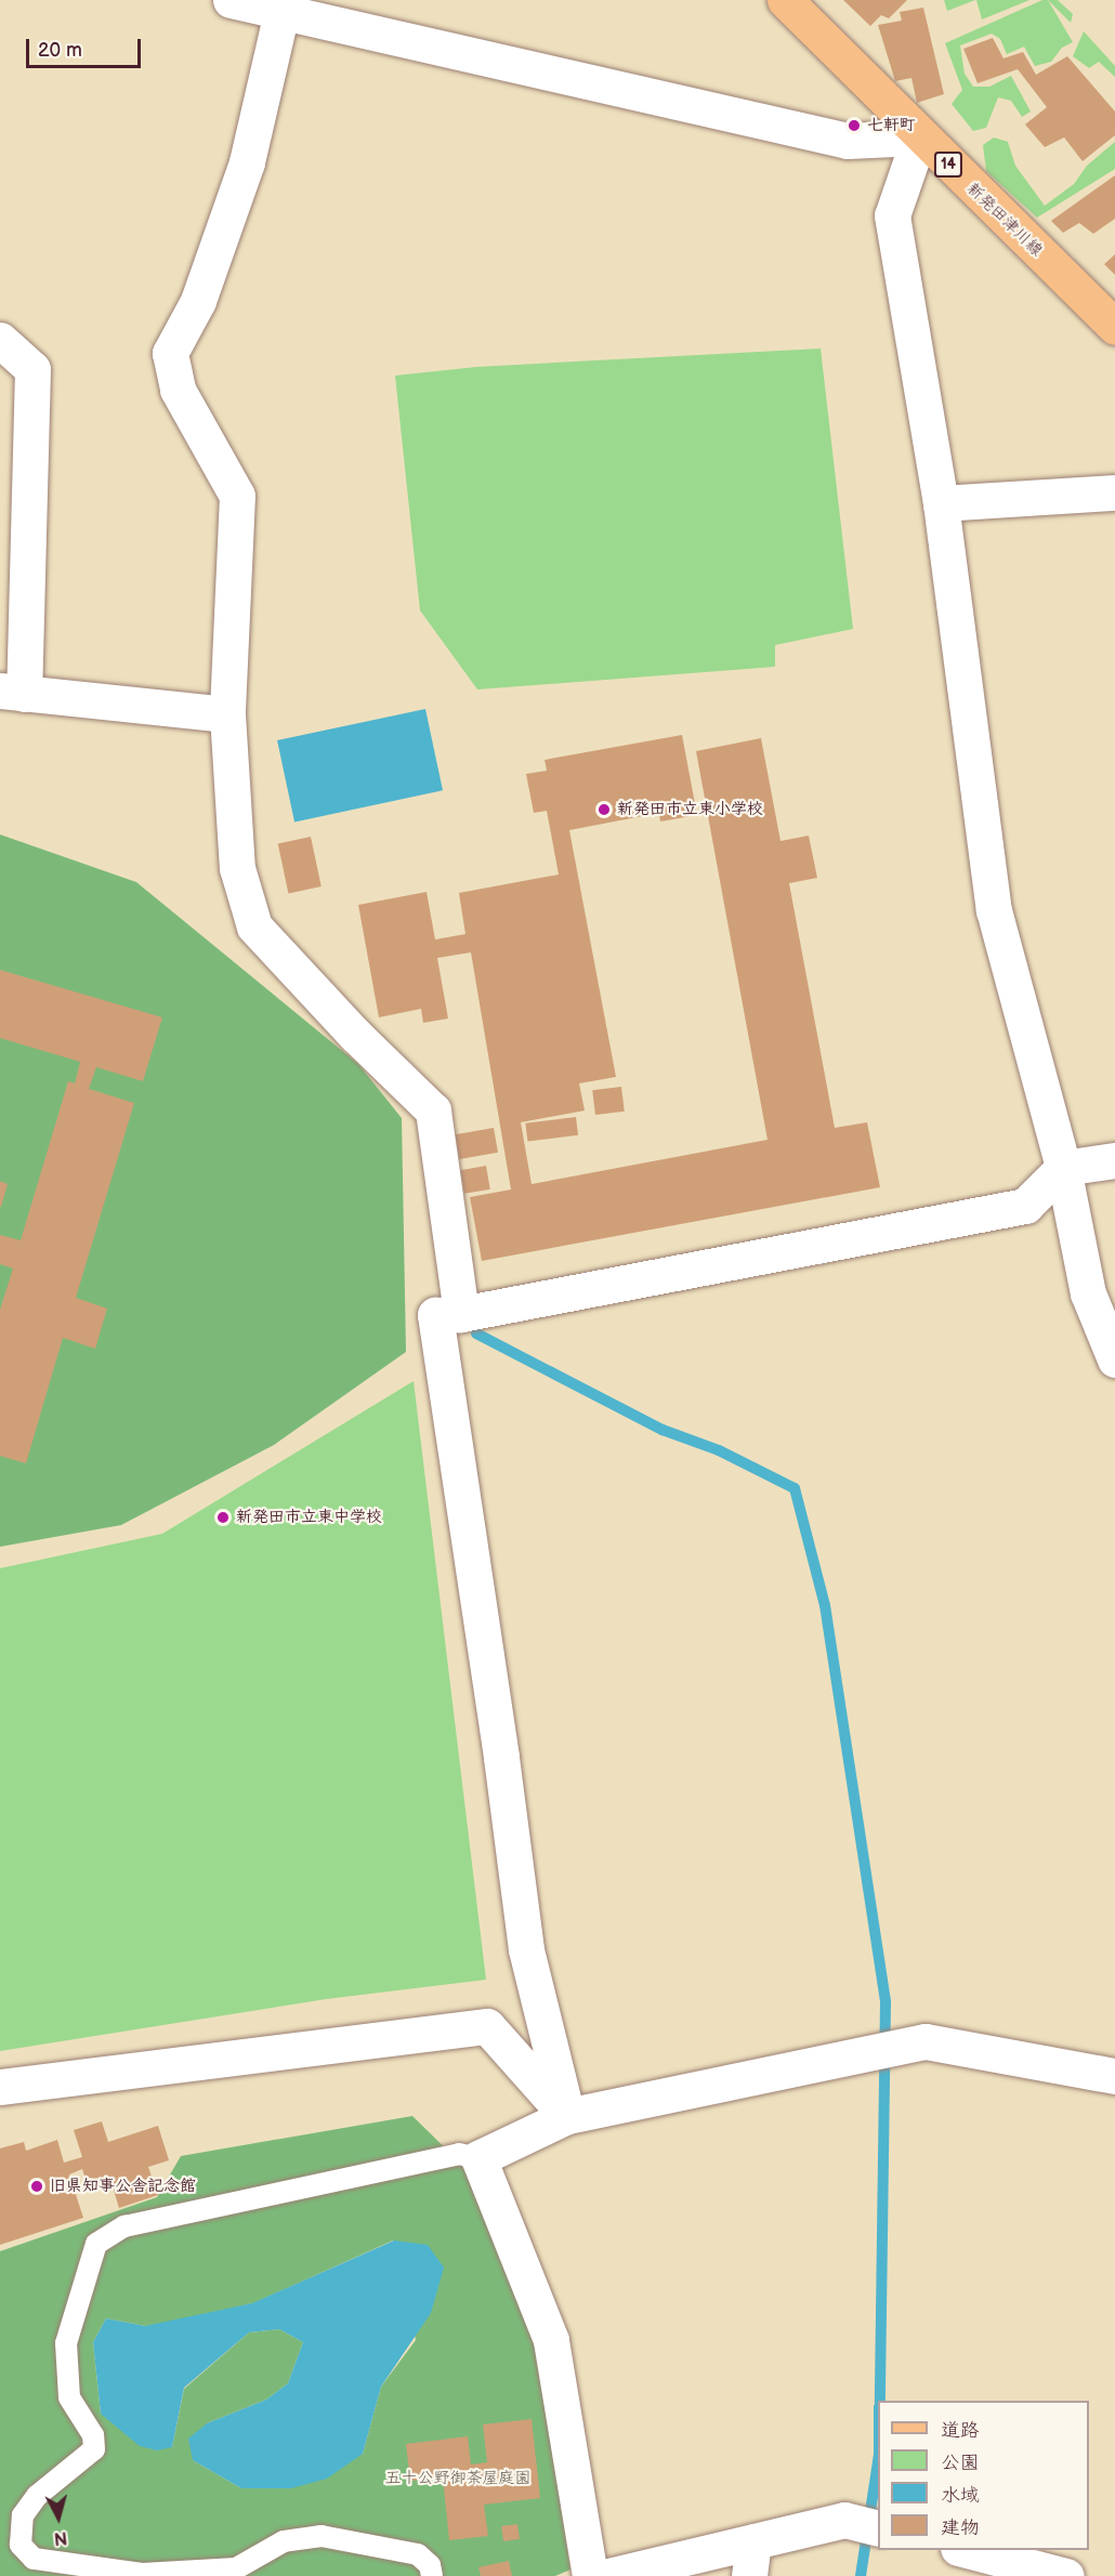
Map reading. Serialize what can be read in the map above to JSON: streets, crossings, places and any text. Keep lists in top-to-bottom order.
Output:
{
  "streets": {
    "main road": ["14", "新発田津川線"]
  },
  "parks": ["五十公野御茶屋庭園"],
  "places": [
    "七軒町",
    "新発田市立東小学校",
    "新発田市立東中学校",
    "旧県知事公舎記念館"
  ],
  "legend": [
    "道路",
    "公園",
    "水域",
    "建物"
  ],
  "scale_bar": "20 m",
  "north": "bottom"
}
